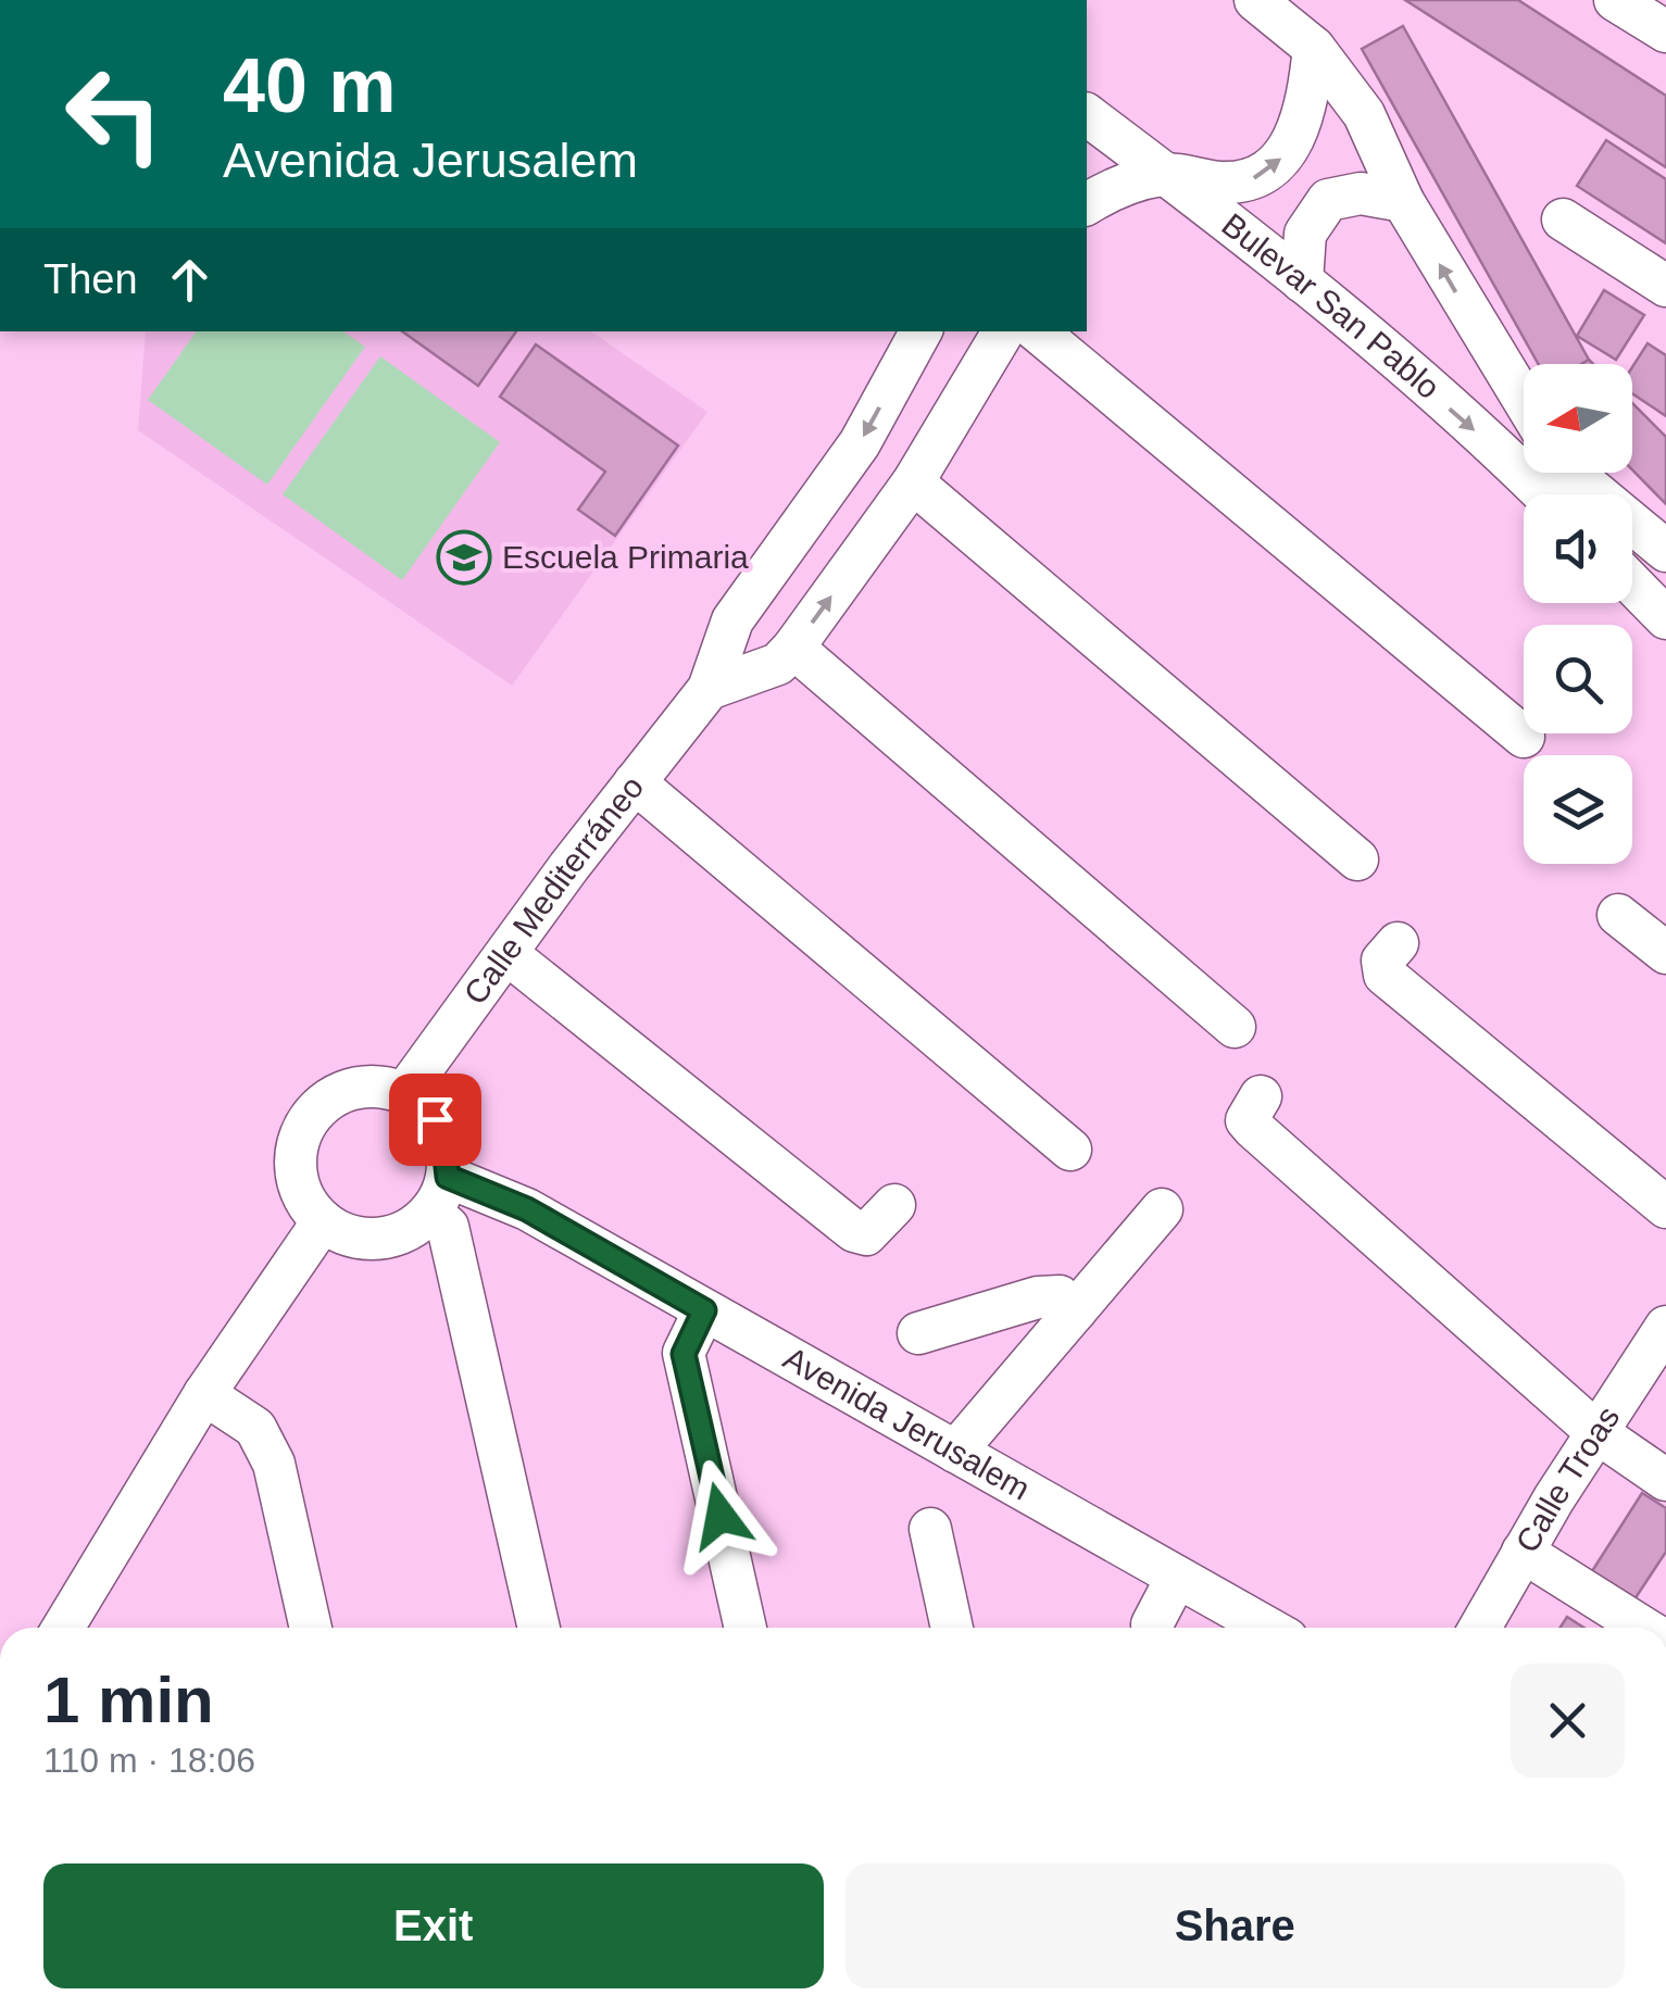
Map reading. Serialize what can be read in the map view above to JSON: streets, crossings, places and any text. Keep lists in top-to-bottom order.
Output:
{
  "streets": {
    "street": [
      "Bulevar San Pablo",
      "Calle Mediterráneo",
      "Avenida Jerusalem",
      "Calle Troas"
    ]
  },
  "crossings": [
    ["Calle Mediterráneo", "Avenida Jerusalem"]
  ],
  "places": {
    "school or university": ["Escuela Primaria"]
  },
  "north": "left",
  "page": {
    "turn": ["40 m", "Avenida Jerusalem"],
    "then": "Then",
    "heading": ["1 min", "110 m · 18:06"],
    "buttons": ["Exit", "Share"]
  }
}
